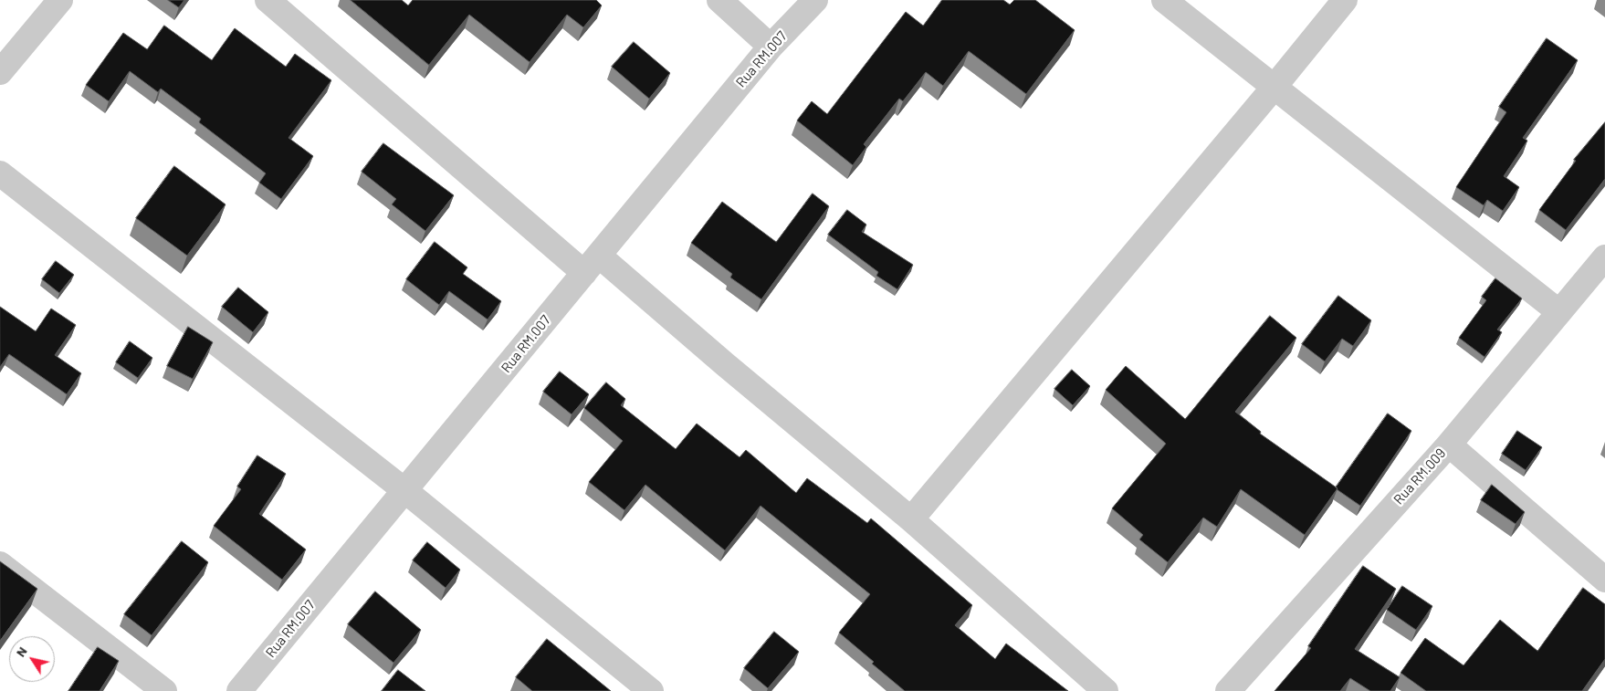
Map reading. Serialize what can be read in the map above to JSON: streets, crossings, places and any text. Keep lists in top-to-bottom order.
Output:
{
  "streets": {
    "street": ["Rua RM.007", "Rua RM.009"]
  },
  "north": "top left"
}
